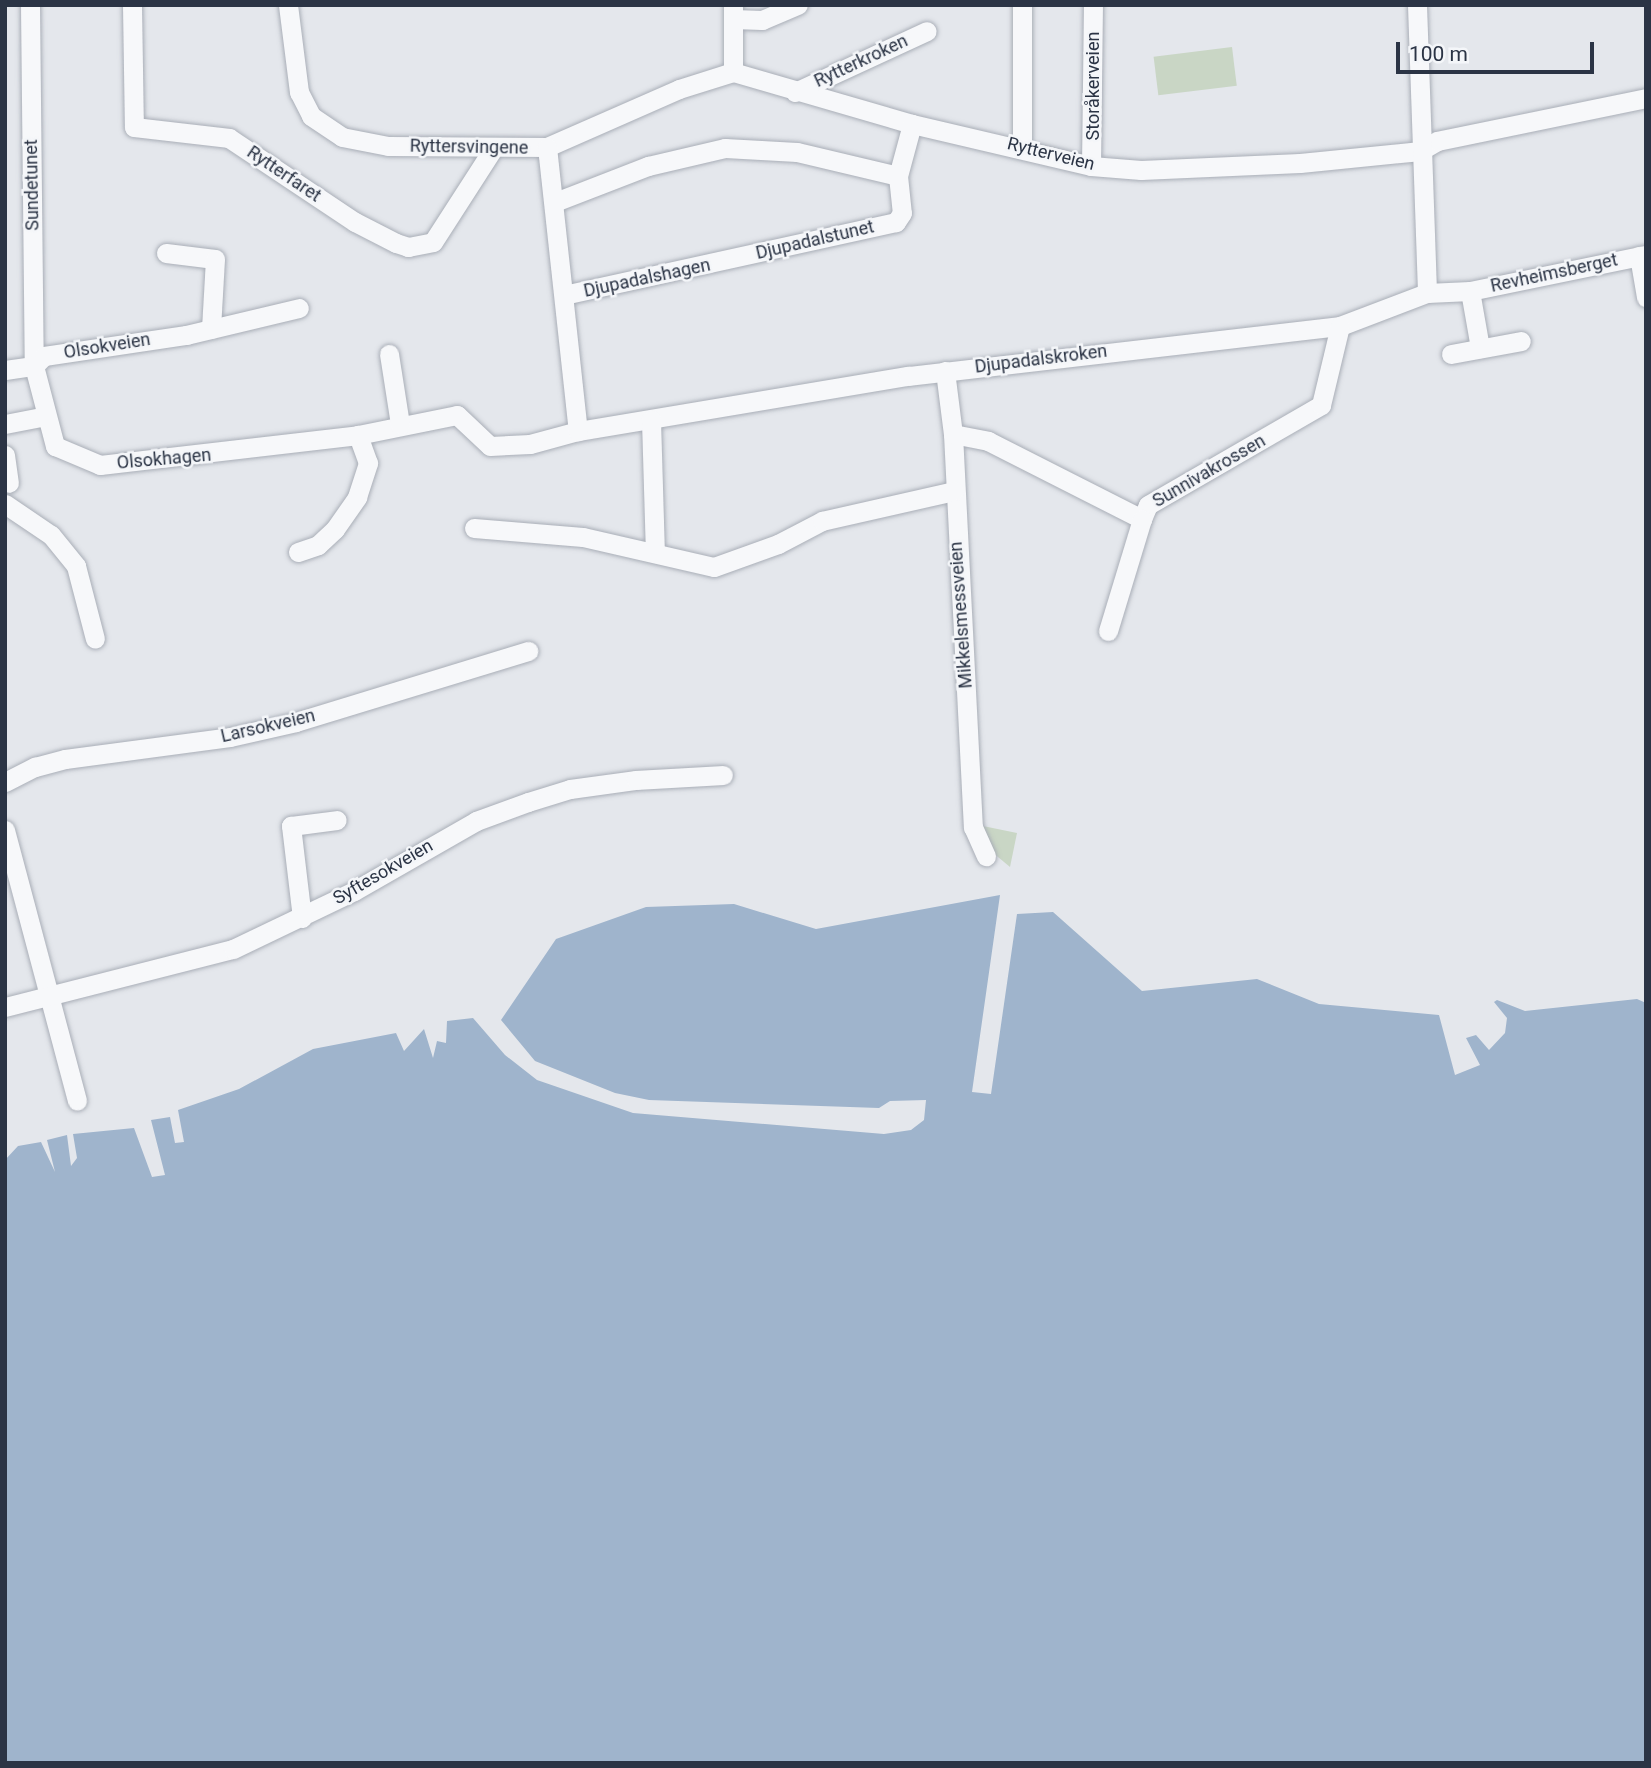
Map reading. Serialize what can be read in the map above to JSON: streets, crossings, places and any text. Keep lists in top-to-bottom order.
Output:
{
  "streets": {
    "street": [
      "Rytterkroken",
      "Storåkerveien",
      "Ryttersvingene",
      "Rytterveien",
      "Rytterfaret",
      "Sundetunet",
      "Djupadalstunet",
      "Revheimsberget",
      "Djupadalshagen",
      "Olsokveien",
      "Djupadalskroken",
      "Olsokhagen",
      "Sunnivakrossen",
      "Mikkelsmessveien",
      "Larsokveien",
      "Syftesokveien"
    ]
  },
  "crossings": [
    ["Rytterkroken", "Rytterveien"],
    ["Storåkerveien", "Rytterveien"],
    ["Ryttersvingene", "Rytterveien"],
    ["Ryttersvingene", "Rytterfaret"],
    ["Rytterveien", "Djupadalstunet"],
    ["Sundetunet", "Olsokveien"],
    ["Sundetunet", "Olsokhagen"],
    ["Djupadalstunet", "Djupadalshagen"],
    ["Revheimsberget", "Djupadalskroken"],
    ["Olsokveien", "Olsokhagen"],
    ["Djupadalskroken", "Olsokhagen"],
    ["Djupadalskroken", "Sunnivakrossen"],
    ["Djupadalskroken", "Mikkelsmessveien"],
    ["Sunnivakrossen", "Mikkelsmessveien"]
  ],
  "scale_bar": "100 m"
}
